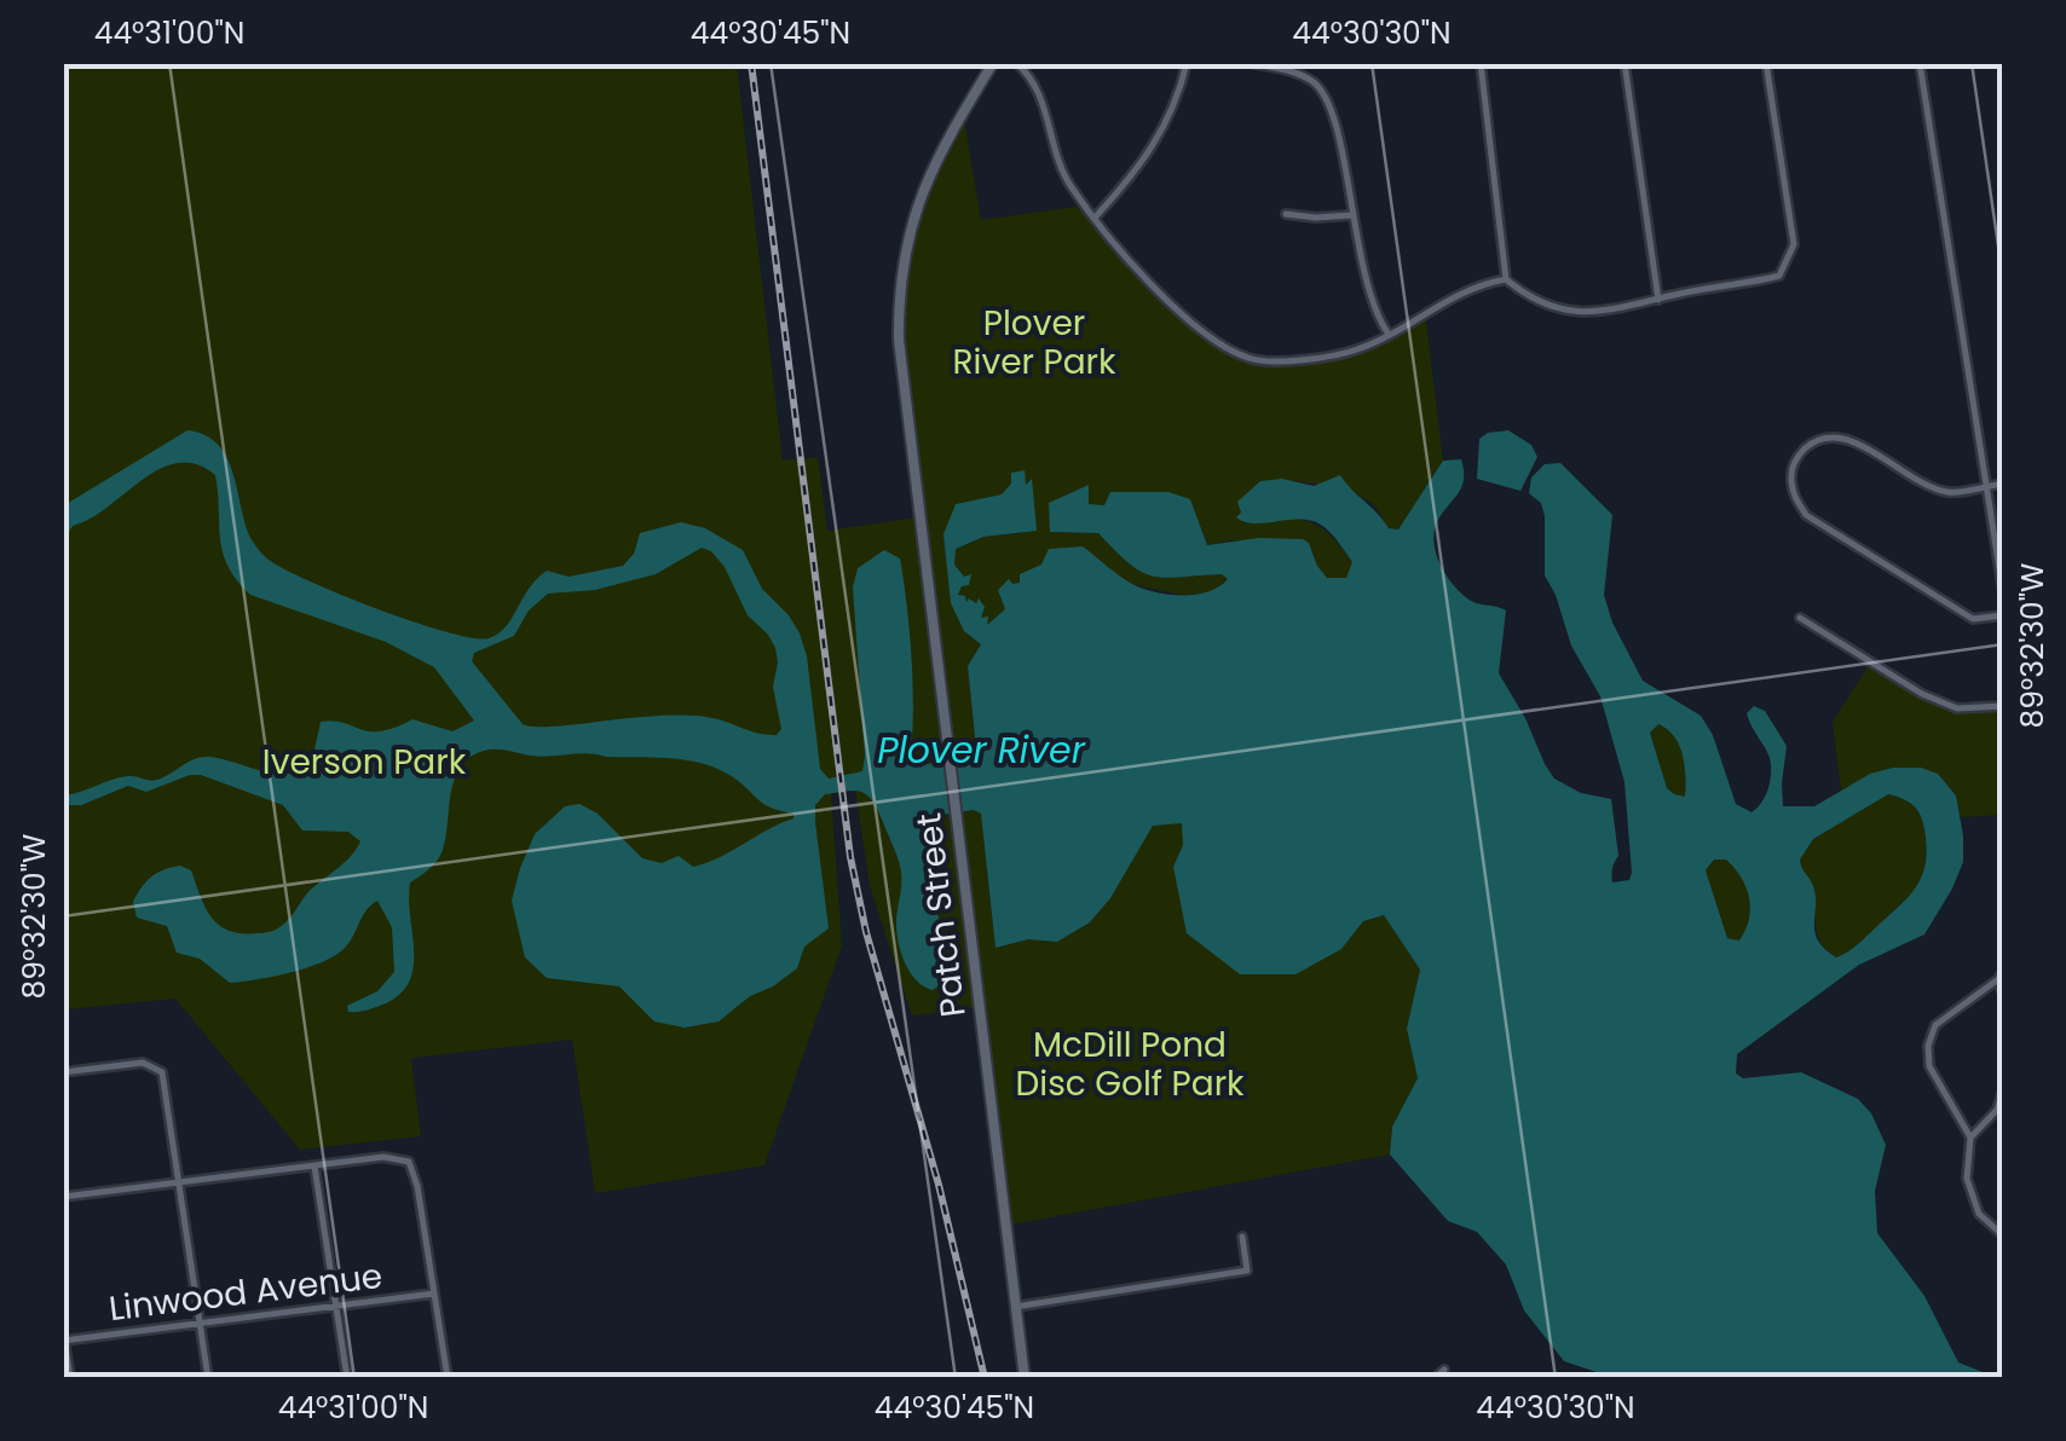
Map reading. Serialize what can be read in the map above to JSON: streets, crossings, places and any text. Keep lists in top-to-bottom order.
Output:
{
  "streets": {
    "street": ["Patch Street", "Linwood Avenue"]
  },
  "water": ["Plover River"],
  "parks": ["Plover River Park", "Iverson Park", "McDill Pond Disc Golf Park"],
  "coordinates": [
    "44°31'00\"N",
    "44°30'45\"N",
    "44°30'30\"N",
    "89°32'30\"W"
  ]
}
